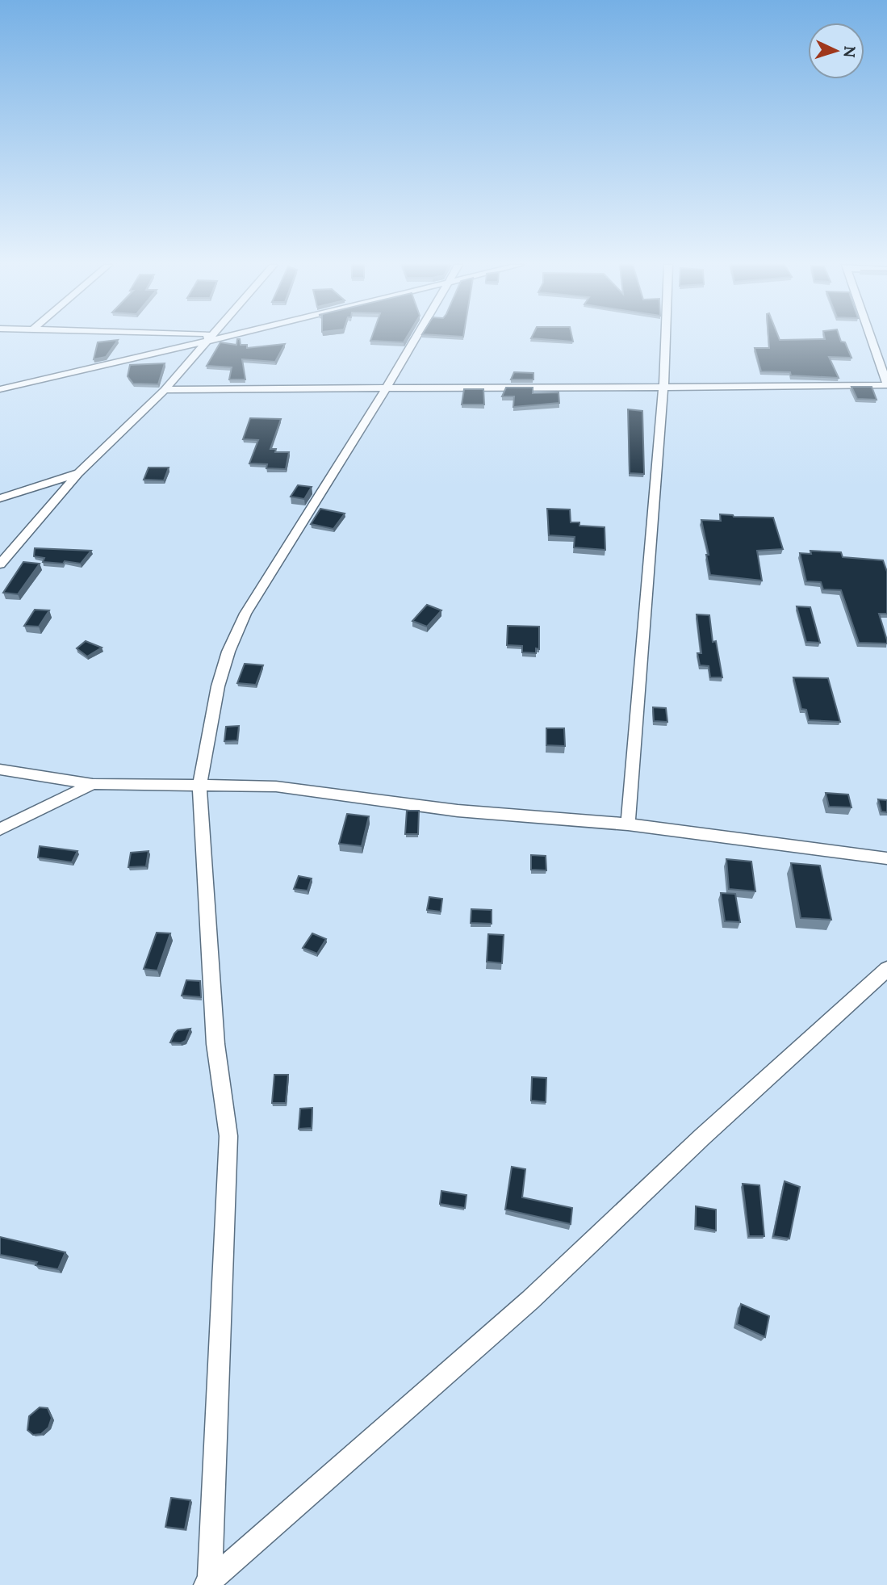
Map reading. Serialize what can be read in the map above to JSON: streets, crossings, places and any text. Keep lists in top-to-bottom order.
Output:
{
  "north": "right"
}
